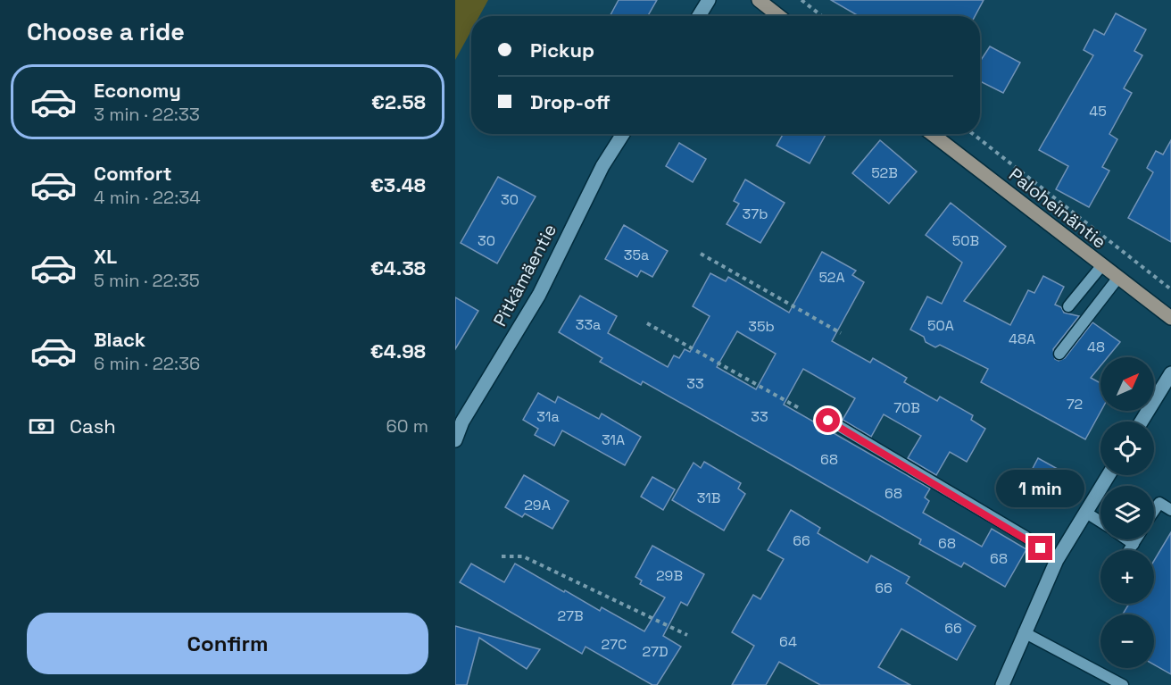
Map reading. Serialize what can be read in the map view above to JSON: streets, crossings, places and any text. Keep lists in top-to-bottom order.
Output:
{
  "streets": {
    "street": ["Paloheinäntie", "Pitkämäentie"]
  },
  "house_numbers": [
    "45",
    "52B",
    "30",
    "37b",
    "30",
    "50B",
    "35a",
    "52A",
    "33a",
    "50A",
    "35b",
    "48A",
    "48",
    "33",
    "72",
    "70B",
    "31a",
    "33",
    "31A",
    "68",
    "68",
    "31B",
    "29A",
    "66",
    "68",
    "68",
    "29B",
    "66",
    "27B",
    "66",
    "64",
    "27C",
    "27D"
  ],
  "north": "top right",
  "page": {
    "heading": "Choose a ride",
    "banner": ["Pickup", "Drop-off"],
    "list": [
      {
        "name": "Economy",
        "note": "3 min · 22:33",
        "value": "€2.58"
      },
      {
        "name": "Comfort",
        "note": "4 min · 22:34",
        "value": "€3.48"
      },
      {
        "name": "XL",
        "note": "5 min · 22:35",
        "value": "€4.38"
      },
      {
        "name": "Black",
        "note": "6 min · 22:36",
        "value": "€4.98"
      }
    ],
    "map_buttons": ["+", "−"],
    "pay": ["Cash", "60 m"],
    "bubble": "1 min",
    "buttons": "Confirm"
  }
}
